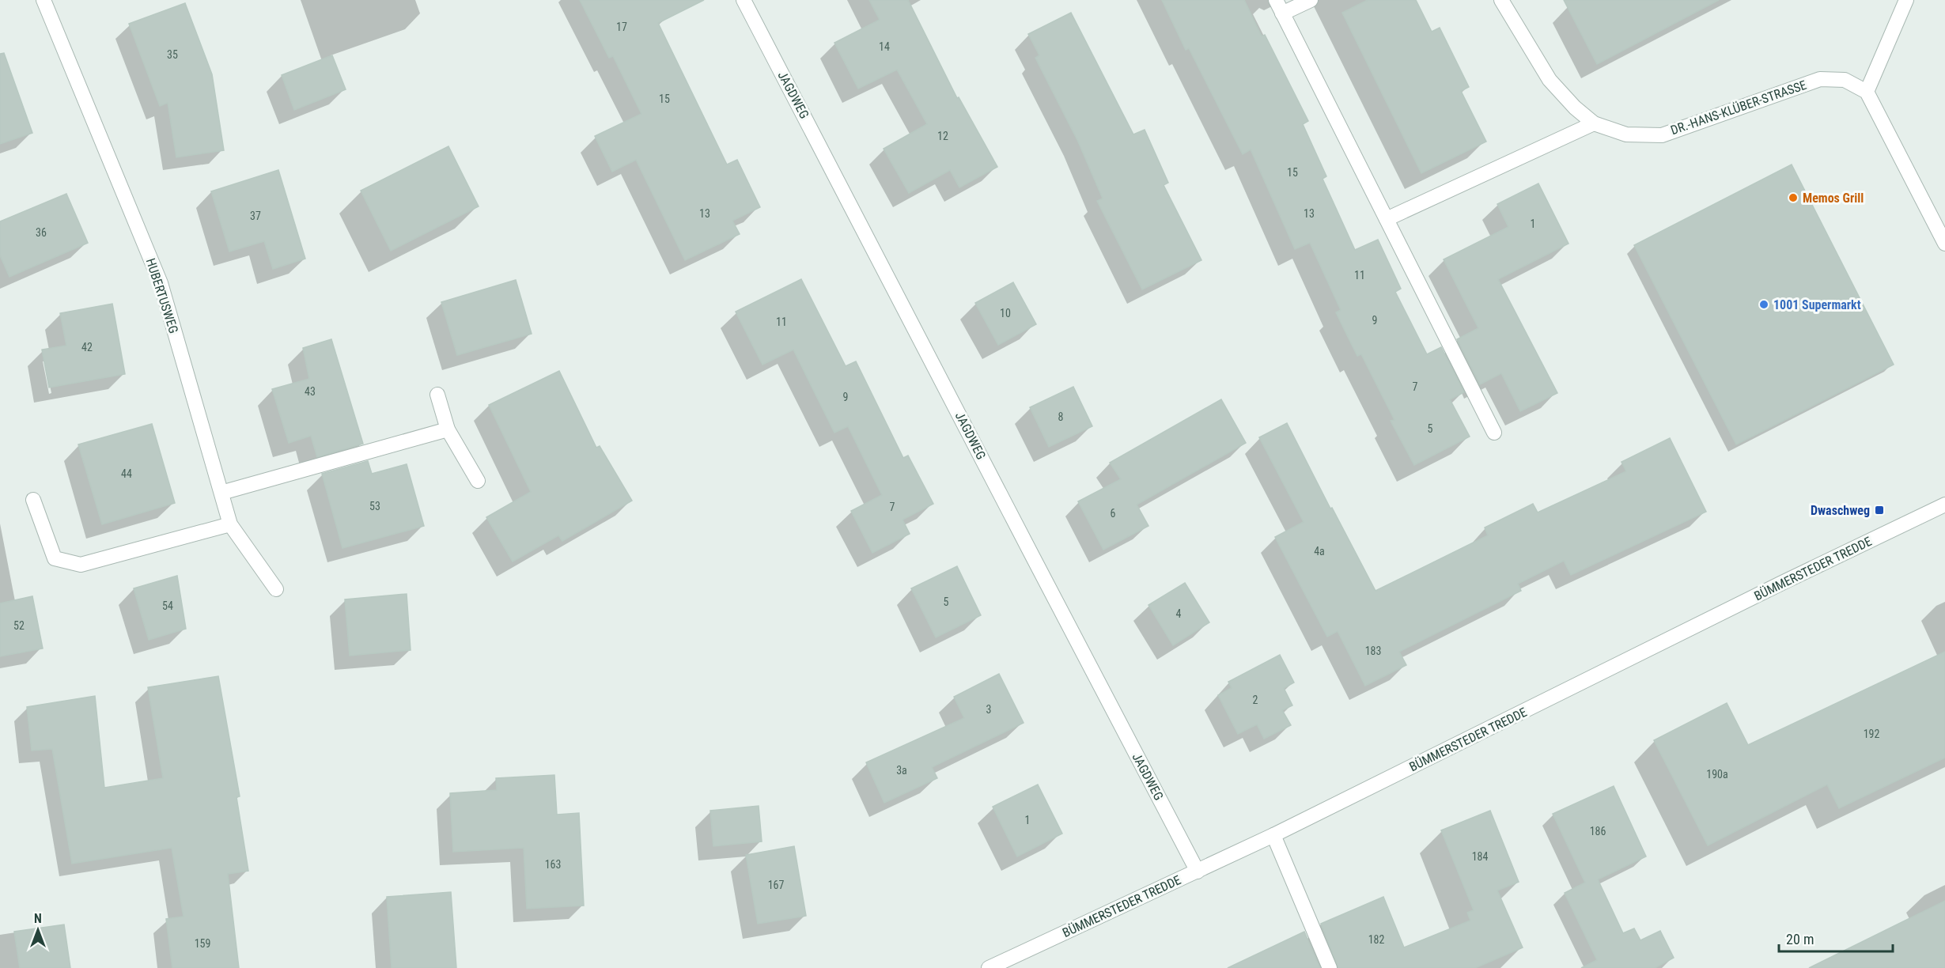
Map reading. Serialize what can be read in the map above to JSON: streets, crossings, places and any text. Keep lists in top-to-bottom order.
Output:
{
  "streets": {
    "street": [
      "JAGDWEG",
      "DR.-HANS-KLÜBER-STRASSE",
      "HUBERTUSWEG",
      "BÜMMERSTEDER TREDDE"
    ]
  },
  "crossings": [
    ["JAGDWEG", "BÜMMERSTEDER TREDDE"]
  ],
  "places": {
    "other": ["Memos Grill", "1001 Supermarkt"],
    "transit": ["Dwaschweg"]
  },
  "house_numbers": [
    "17",
    "14",
    "35",
    "15",
    "12",
    "15",
    "13",
    "13",
    "37",
    "1",
    "36",
    "11",
    "10",
    "9",
    "11",
    "42",
    "7",
    "43",
    "9",
    "8",
    "5",
    "44",
    "53",
    "7",
    "6",
    "4a",
    "5",
    "54",
    "4",
    "52",
    "183",
    "2",
    "3",
    "192",
    "3a",
    "190a",
    "1",
    "186",
    "184",
    "163",
    "167",
    "182",
    "159"
  ],
  "scale_bar": "20 m",
  "north": "top"
}
